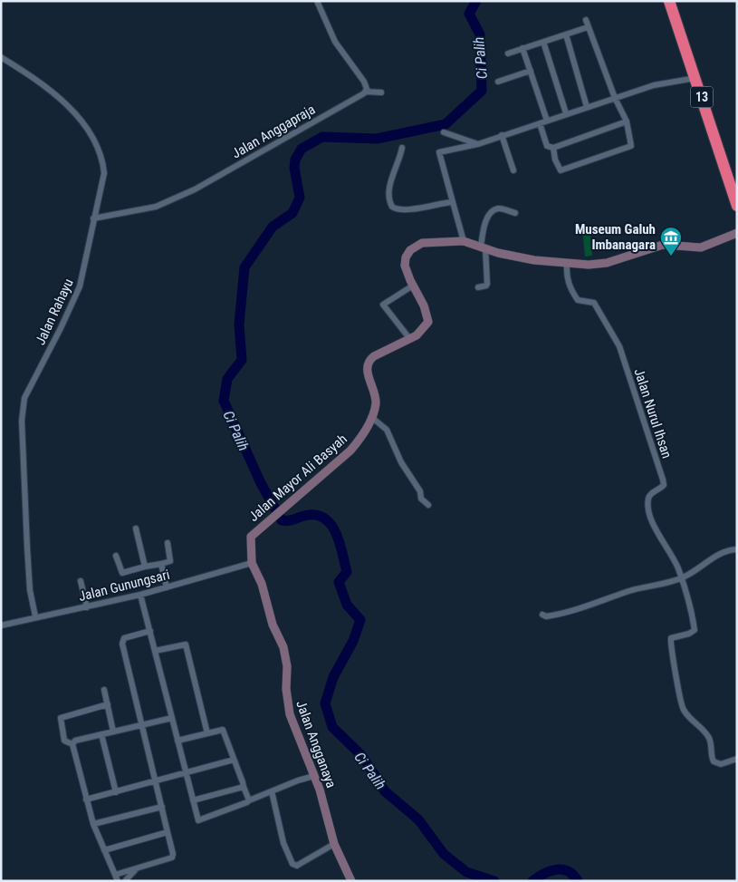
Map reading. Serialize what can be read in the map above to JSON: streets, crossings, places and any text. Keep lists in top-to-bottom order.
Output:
{
  "streets": {
    "highway": ["13"],
    "street": [
      "Jalan Anggapraja",
      "Jalan Rahayu",
      "Jalan Nurul Ihsan",
      "Jalan Mayor Ali Basyah",
      "Jalan Gunungsari",
      "Jalan Angganaya"
    ]
  },
  "crossings": [
    ["Jalan Anggapraja", "Jalan Rahayu"],
    ["Jalan Rahayu", "Jalan Gunungsari"],
    ["Jalan Nurul Ihsan", "Jalan Mayor Ali Basyah"],
    ["Jalan Mayor Ali Basyah", "Jalan Gunungsari"],
    ["Jalan Mayor Ali Basyah", "Jalan Angganaya"],
    ["Jalan Gunungsari", "Jalan Angganaya"]
  ],
  "water": ["Ci Palih"],
  "places": {
    "museum": ["Museum Galuh Imbanagara"]
  }
}
